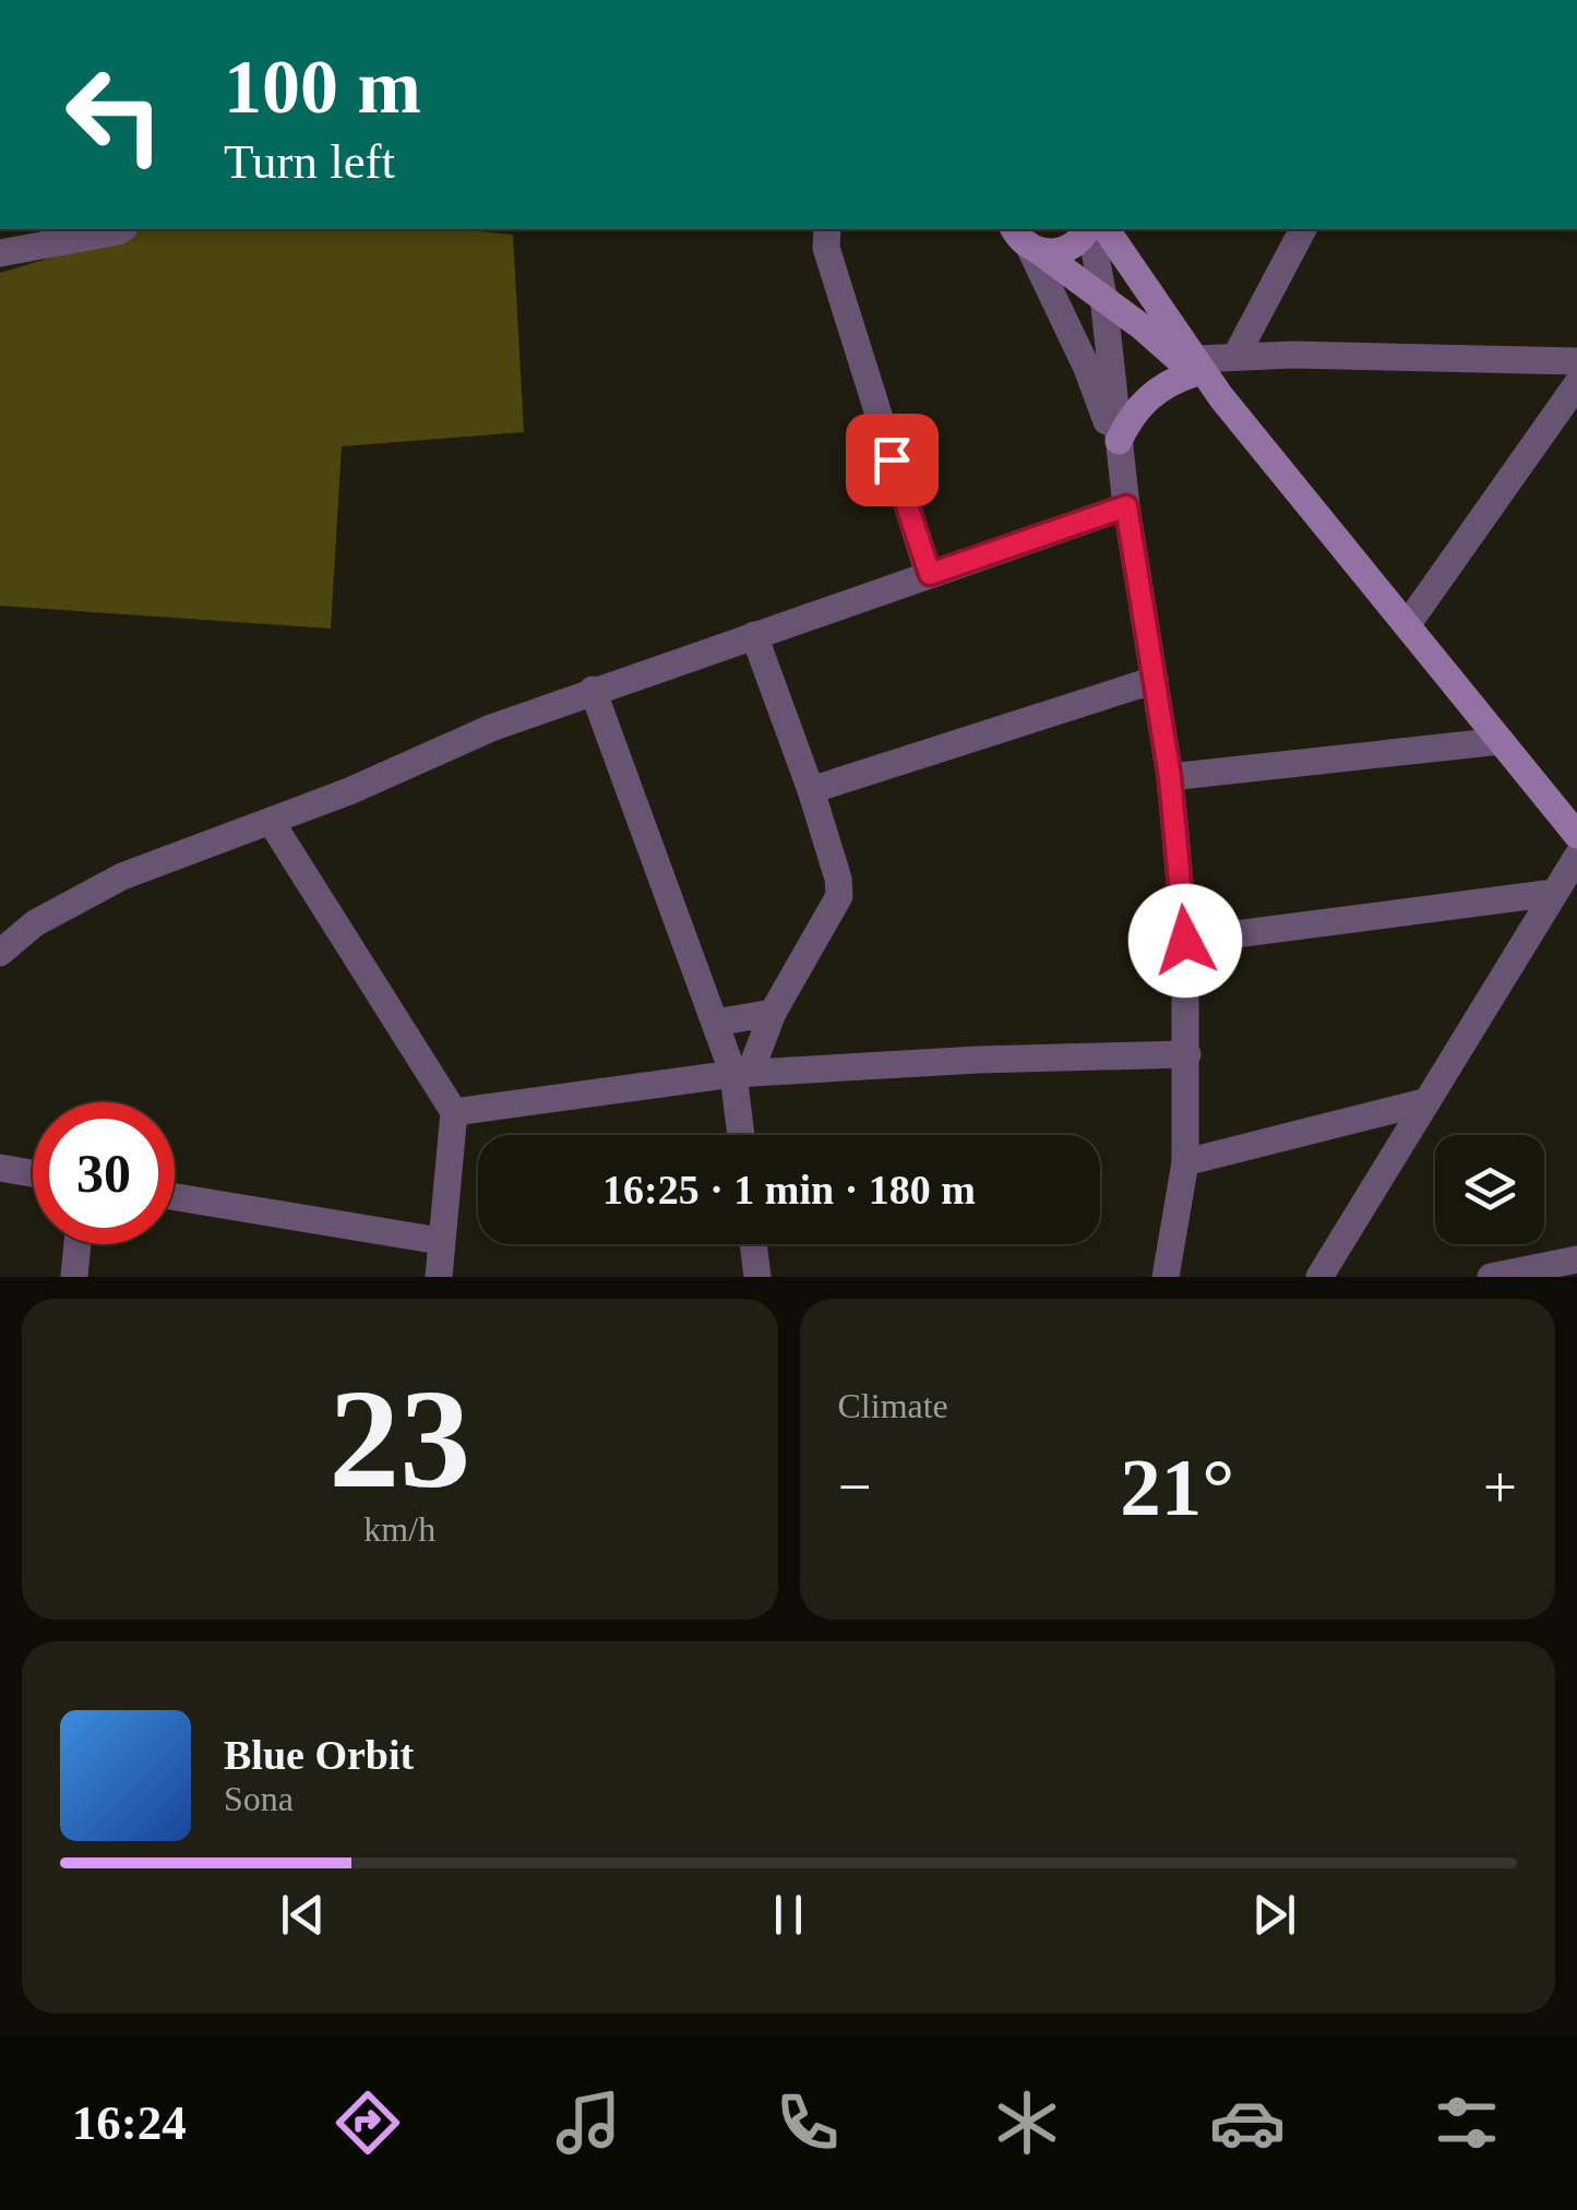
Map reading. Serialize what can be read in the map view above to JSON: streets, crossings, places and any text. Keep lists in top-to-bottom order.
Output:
{
  "page": {
    "turn": ["100 m", "Turn left"],
    "limit": "30",
    "trip": "16:25 · 1 min · 180 m",
    "tile": [
      ["23", "km/h"],
      "Climate"
    ],
    "heat": ["−", "21°", "+"],
    "song": ["Blue Orbit", "Sona"],
    "tabs": "16:24"
  }
}
